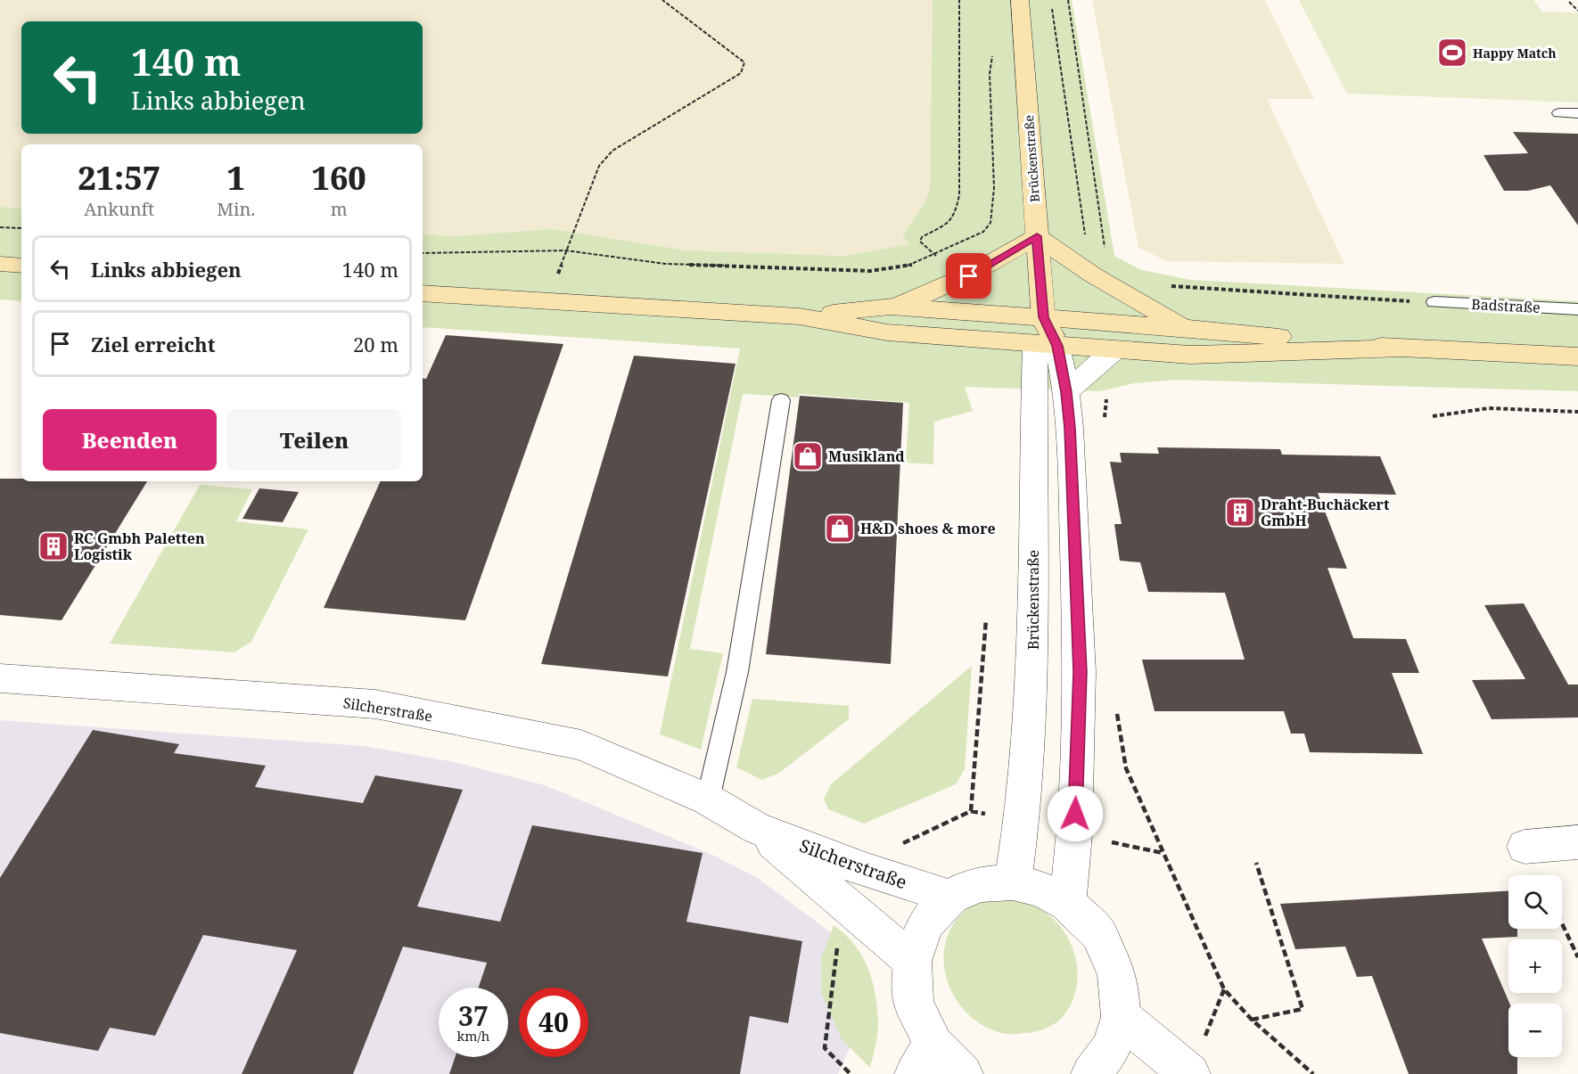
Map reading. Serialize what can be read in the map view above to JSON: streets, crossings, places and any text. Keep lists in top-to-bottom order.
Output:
{
  "streets": {
    "main road": ["Brückenstraße"],
    "street": ["Silcherstraße"],
    "lane": ["Badstraße"]
  },
  "places": {
    "sports": ["Happy Match"],
    "shop": ["Musikland", "H&D shoes & more"],
    "building": ["Draht-Buchäckert GmbH", "RC Gmbh Paletten Logistik"]
  },
  "page": {
    "turn": ["140 m", "Links abbiegen"],
    "eta": [
      "21:57",
      "Ankunft",
      "1",
      "Min.",
      "160",
      "m"
    ],
    "list": [
      {
        "name": "Links abbiegen",
        "value": "140 m"
      },
      {
        "name": "Ziel erreicht",
        "value": "20 m"
      }
    ],
    "buttons": ["Beenden", "Teilen"],
    "map_buttons": ["+", "−"],
    "speed": "37 km/h",
    "limit": "40"
  }
}
